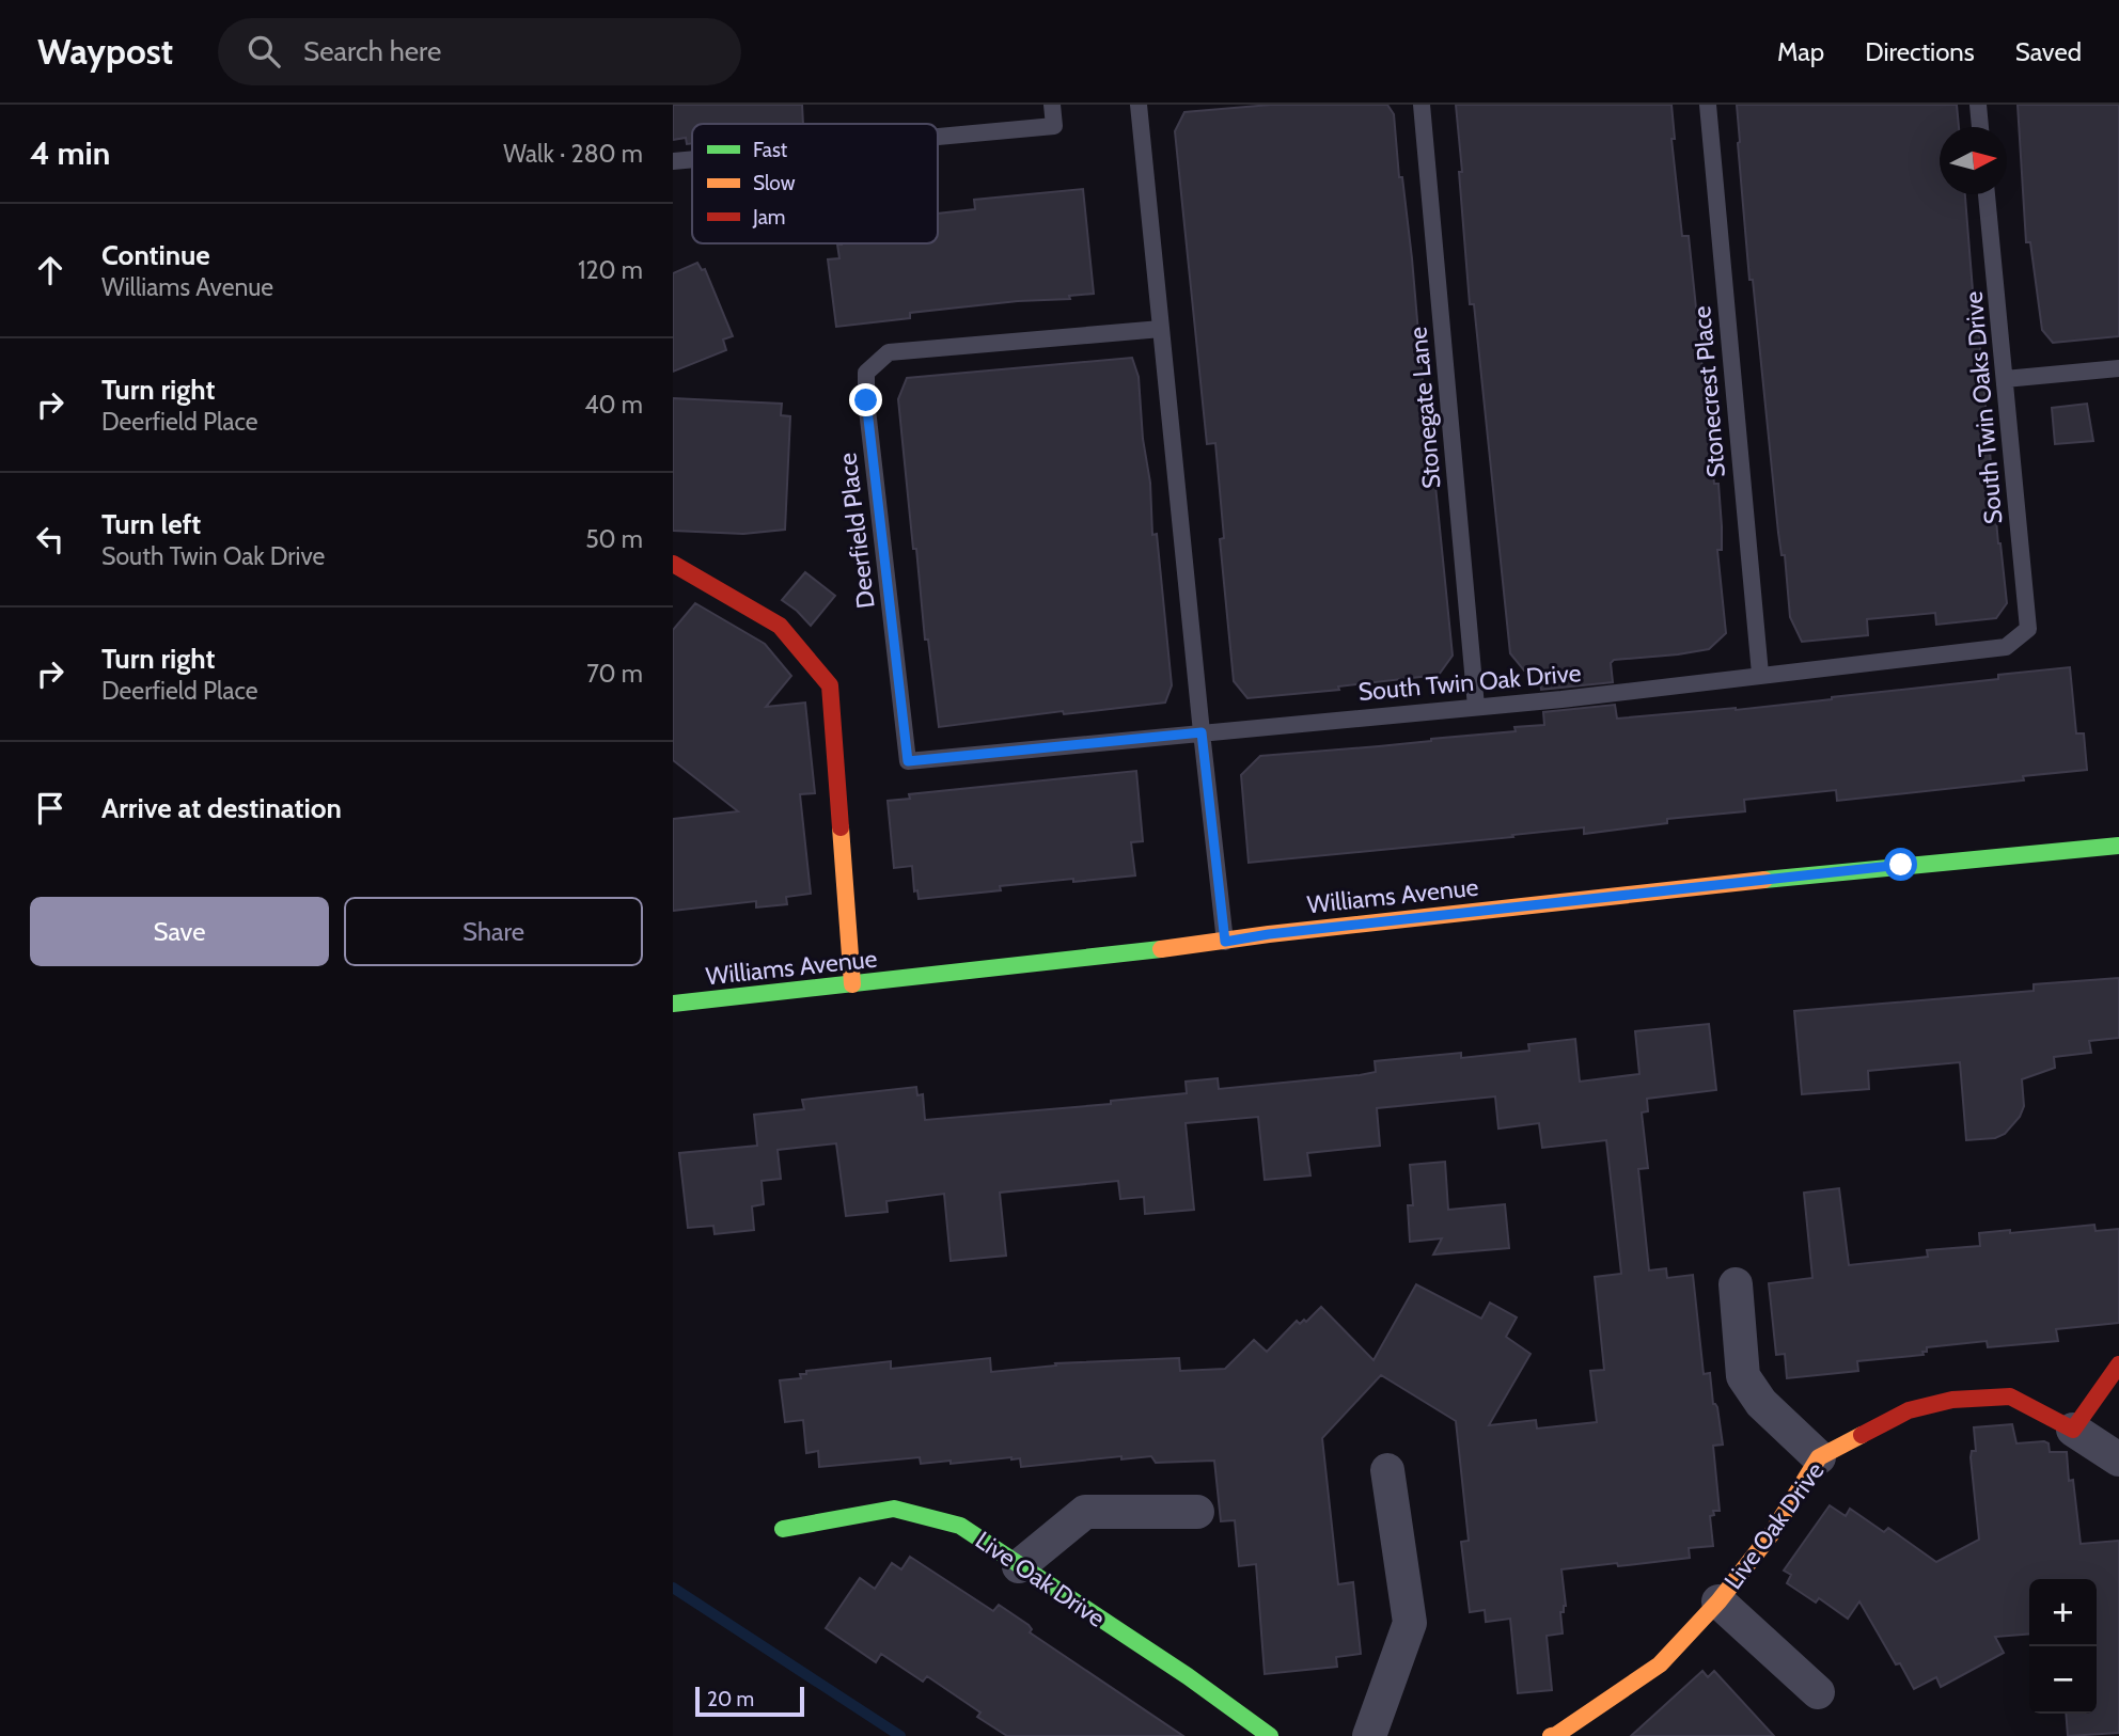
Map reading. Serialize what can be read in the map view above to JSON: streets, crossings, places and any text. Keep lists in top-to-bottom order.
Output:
{
  "streets": {
    "street": ["Williams Avenue", "Live Oak Drive"],
    "lane": [
      "Stonecrest Place",
      "Stonegate Lane",
      "South Twin Oaks Drive",
      "Deerfield Place",
      "South Twin Oak Drive"
    ]
  },
  "crossings": [
    ["Stonecrest Place", "South Twin Oak Drive"],
    ["Stonegate Lane", "South Twin Oak Drive"],
    ["South Twin Oaks Drive", "South Twin Oak Drive"],
    ["Deerfield Place", "South Twin Oak Drive"]
  ],
  "legend": ["Fast", "Slow", "Jam"],
  "scale_bar": "20 m",
  "north": "right",
  "page": {
    "header": "Waypost",
    "search": "Search here",
    "nav": ["Map", "Directions", "Saved"],
    "heading": ["4 min", "Walk · 280 m"],
    "list": [
      ["Continue", "Williams Avenue", "120 m"],
      ["Turn right", "Deerfield Place", "40 m"],
      ["Turn left", "South Twin Oak Drive", "50 m"],
      ["Turn right", "Deerfield Place", "70 m"],
      "Arrive at destination"
    ],
    "buttons": ["Save", "Share"],
    "map_buttons": ["+", "−"],
    "scale": "20 m"
  }
}
